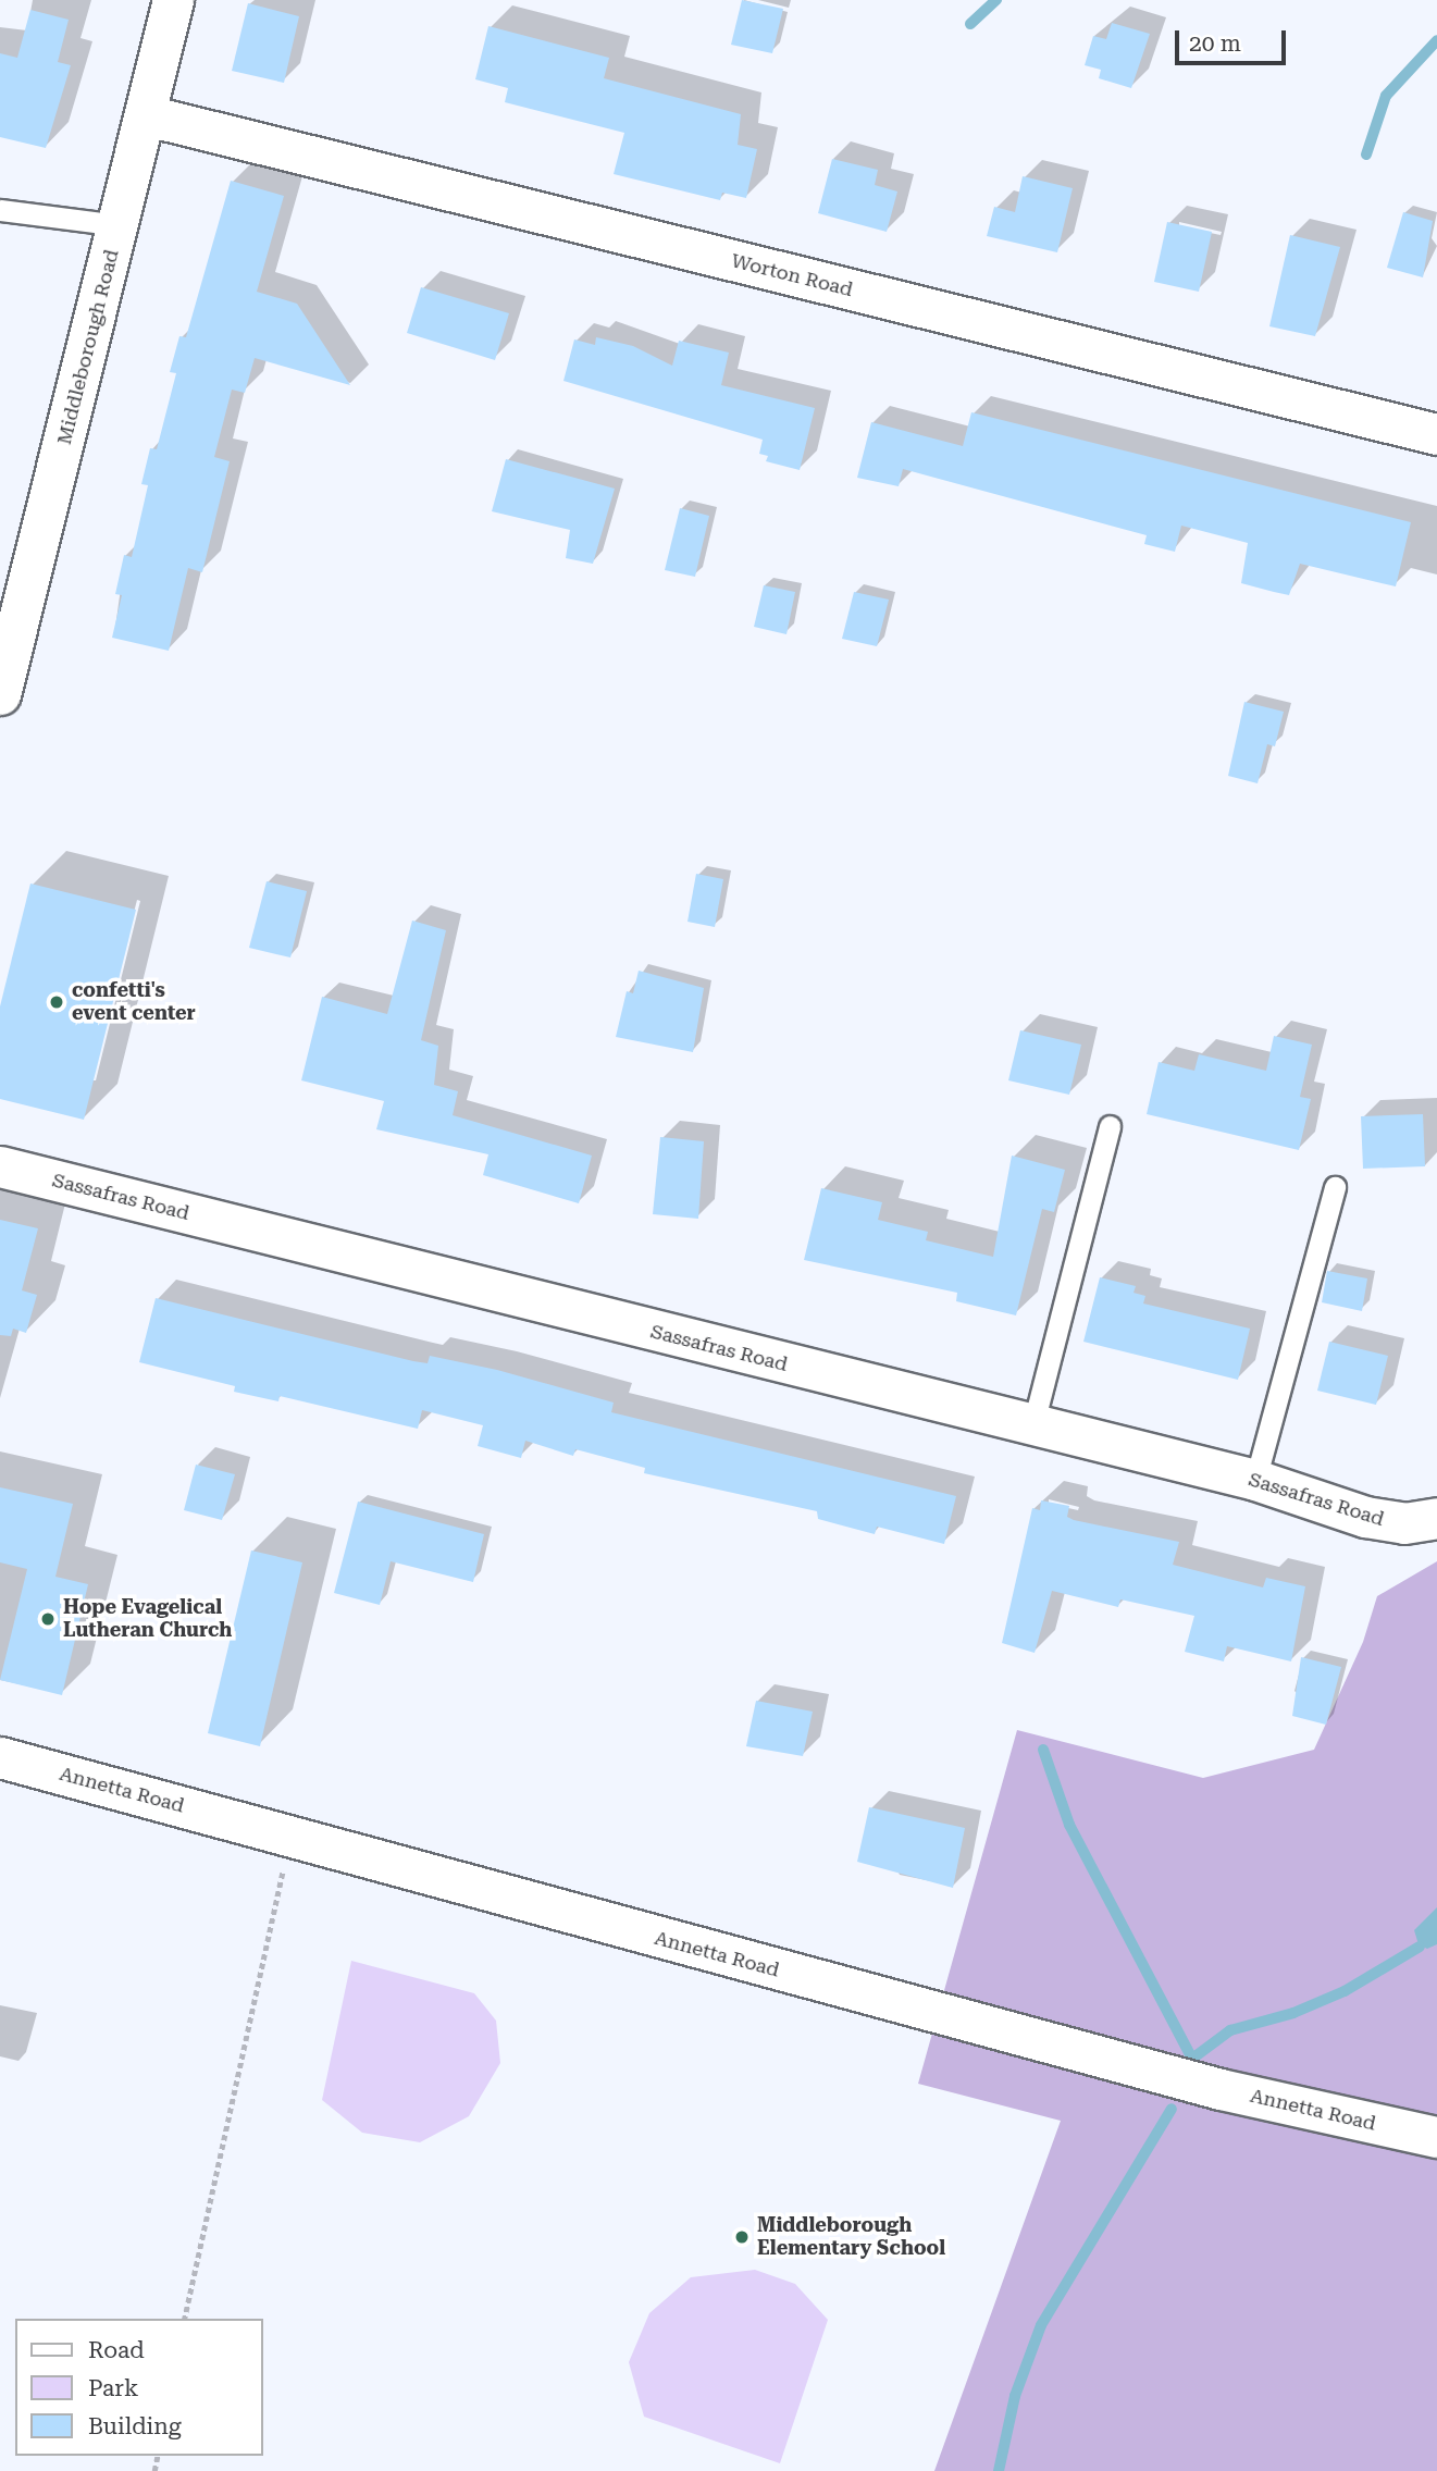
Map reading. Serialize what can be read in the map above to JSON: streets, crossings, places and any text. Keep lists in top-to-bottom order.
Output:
{
  "streets": {
    "street": [
      "Worton Road",
      "Middleborough Road",
      "Sassafras Road",
      "Annetta Road"
    ]
  },
  "crossings": [
    ["Worton Road", "Middleborough Road"]
  ],
  "places": ["confetti's event center", "Hope Evagelical Lutheran Church", "Middleborough Elementary School"],
  "legend": ["Road", "Park", "Building"],
  "scale_bar": "20 m"
}
